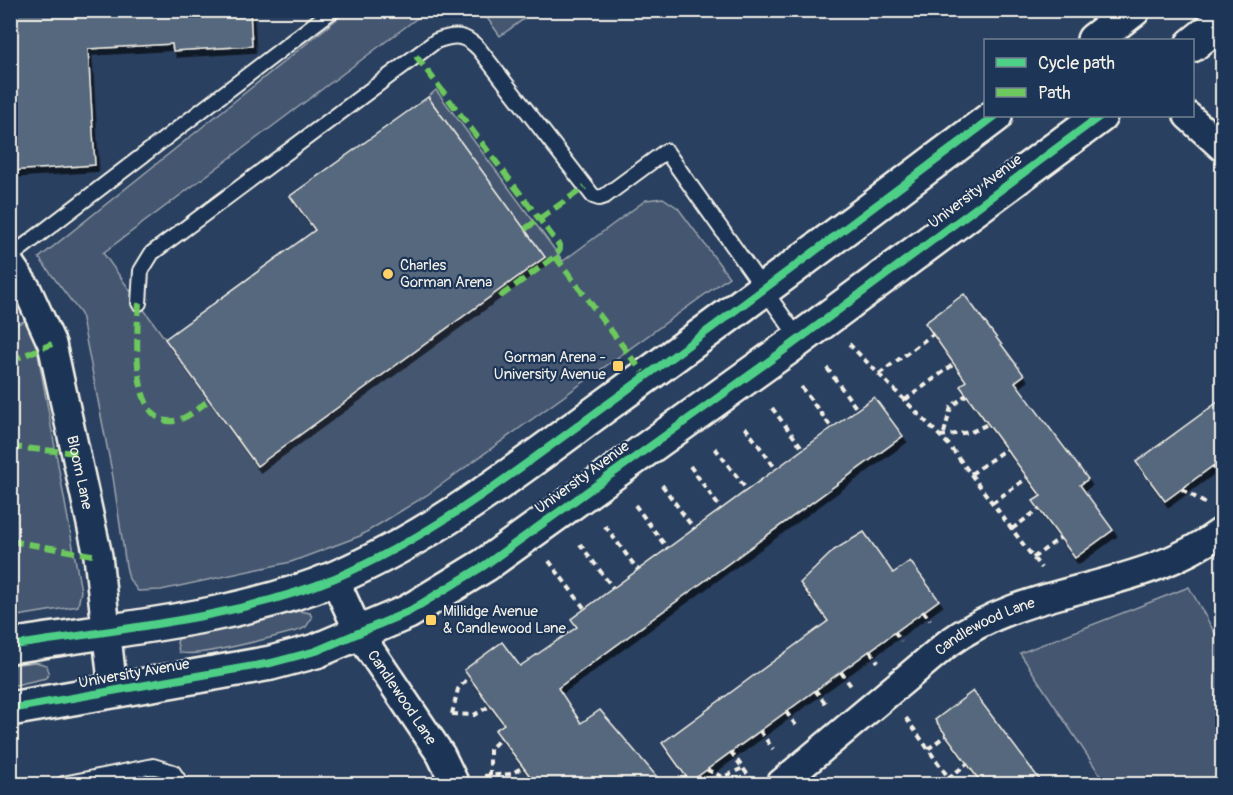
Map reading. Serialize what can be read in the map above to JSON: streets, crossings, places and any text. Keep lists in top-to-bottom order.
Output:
{
  "streets": {
    "main road": ["University Avenue"],
    "street": ["Bloom Lane", "Candlewood Lane"]
  },
  "crossings": [
    ["University Avenue", "Bloom Lane"],
    ["University Avenue", "Candlewood Lane"]
  ],
  "places": {
    "other": ["Charles Gorman Arena"],
    "transit": ["Gorman Arena - University Avenue", "Millidge Avenue & Candlewood Lane"]
  },
  "legend": ["Cycle path", "Path"]
}
